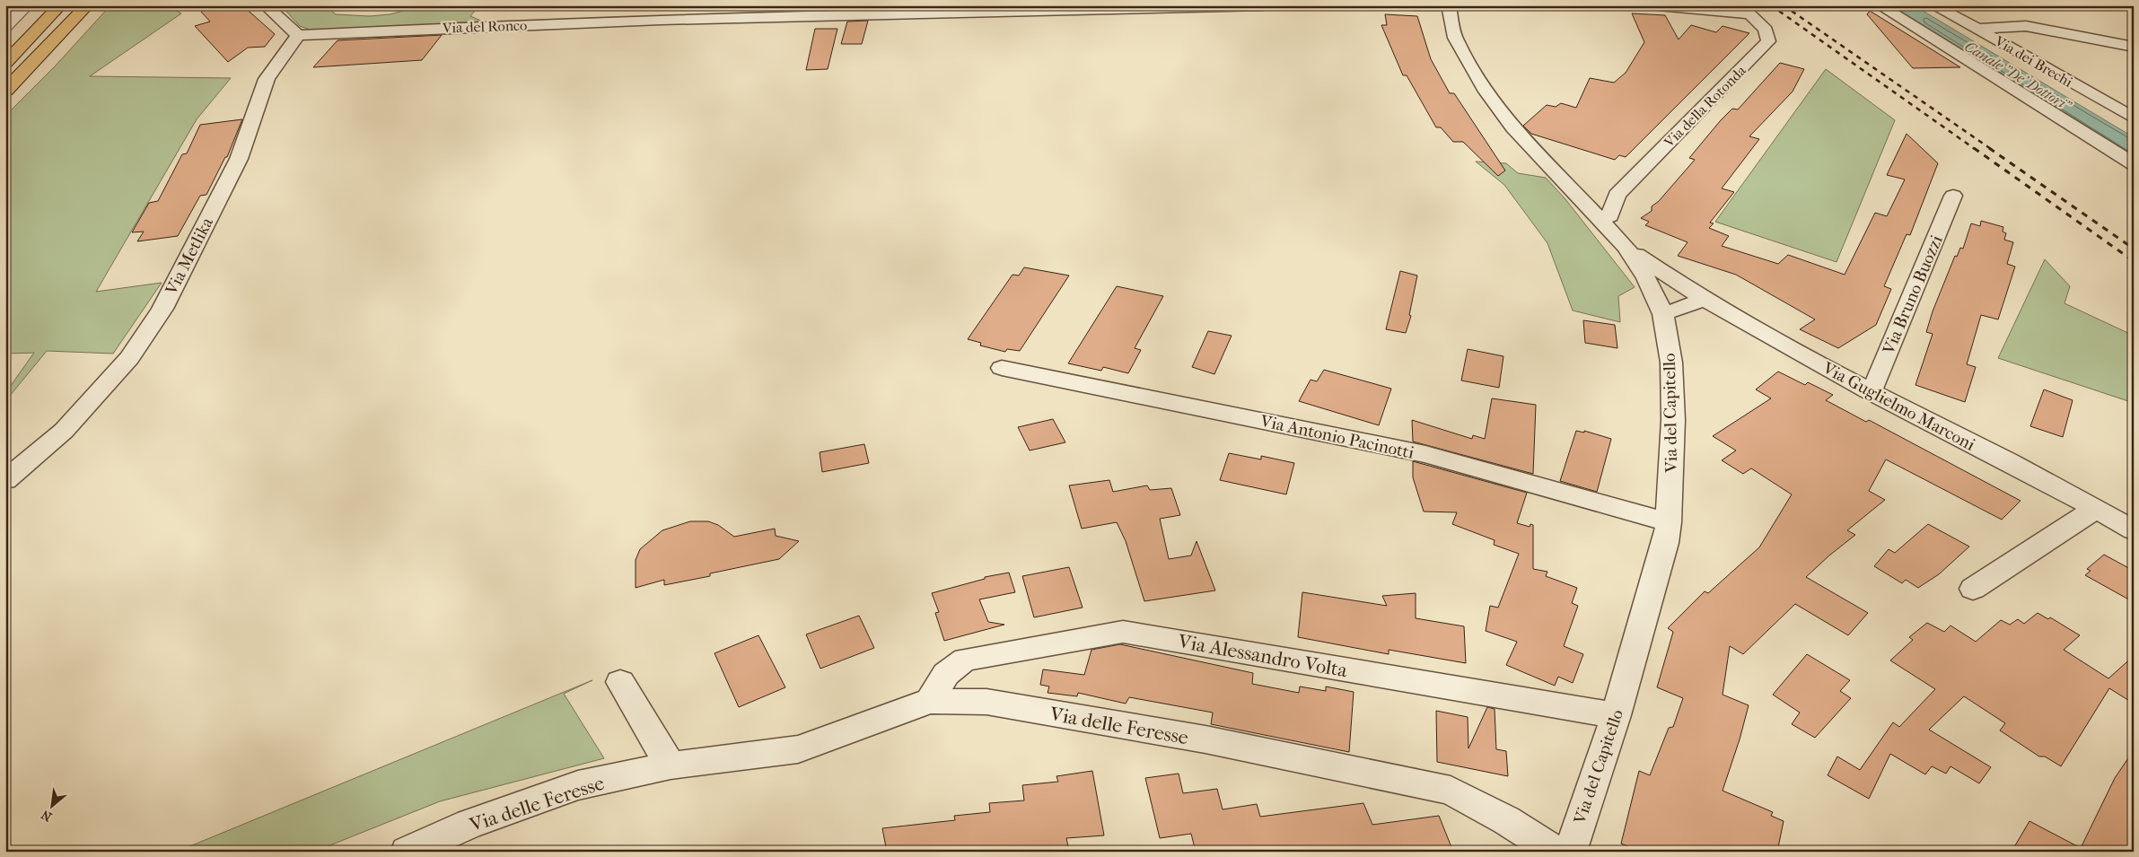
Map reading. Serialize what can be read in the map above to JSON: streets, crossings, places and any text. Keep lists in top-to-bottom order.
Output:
{
  "streets": {
    "street": [
      "Via del Ronco",
      "Via dei Brechi",
      "Via della Rotonda",
      "Via Metlika",
      "Via Bruno Buozzi",
      "Via Guglielmo Marconi",
      "Via del Capitello",
      "Via Antonio Pacinotti",
      "Via Alessandro Volta",
      "Via delle Feresse"
    ]
  },
  "crossings": [
    ["Via del Ronco", "Via Metlika"],
    ["Via della Rotonda", "Via del Capitello"],
    ["Via Bruno Buozzi", "Via Guglielmo Marconi"],
    ["Via Guglielmo Marconi", "Via del Capitello"],
    ["Via del Capitello", "Via Antonio Pacinotti"],
    ["Via del Capitello", "Via Alessandro Volta"],
    ["Via Alessandro Volta", "Via delle Feresse"]
  ],
  "water": ["Canale \"De' Dottori\""],
  "north": "bottom left"
}
